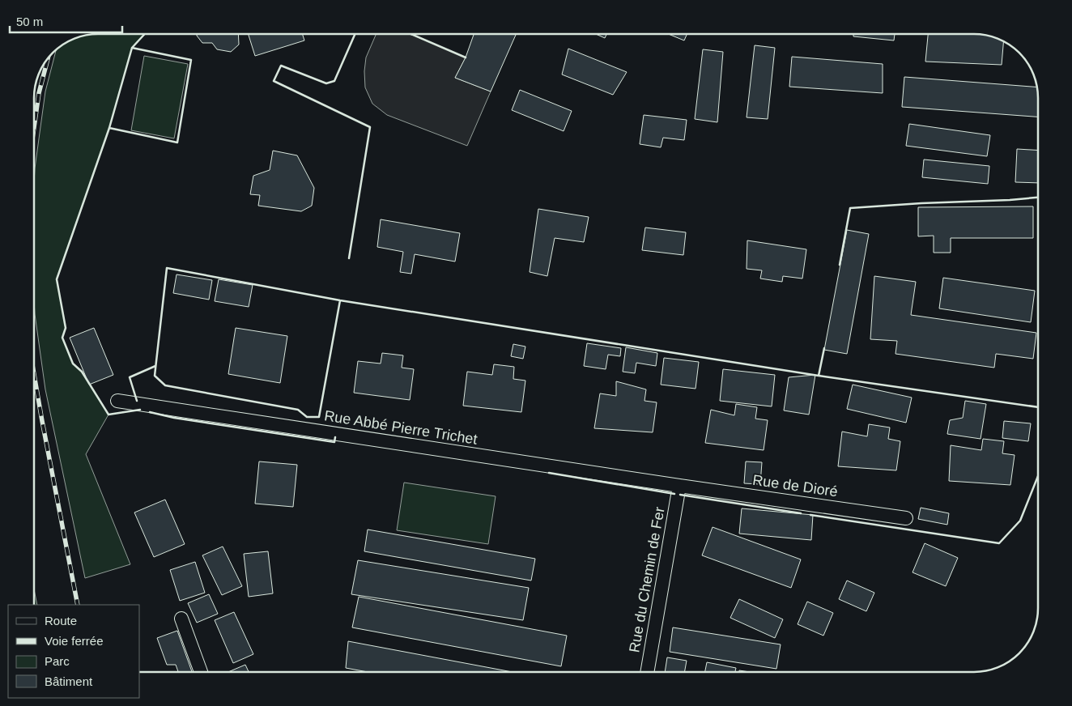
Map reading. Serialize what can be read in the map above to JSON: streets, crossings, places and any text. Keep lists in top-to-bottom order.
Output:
{
  "streets": {
    "street": ["Rue Abbé Pierre Trichet", "Rue de Dioré", "Rue du Chemin de Fer"]
  },
  "crossings": [
    ["Rue Abbé Pierre Trichet", "Rue de Dioré"],
    ["Rue Abbé Pierre Trichet", "Rue du Chemin de Fer"],
    ["Rue de Dioré", "Rue du Chemin de Fer"]
  ],
  "legend": [
    "Route",
    "Voie ferrée",
    "Parc",
    "Bâtiment"
  ],
  "scale_bar": "50 m"
}
